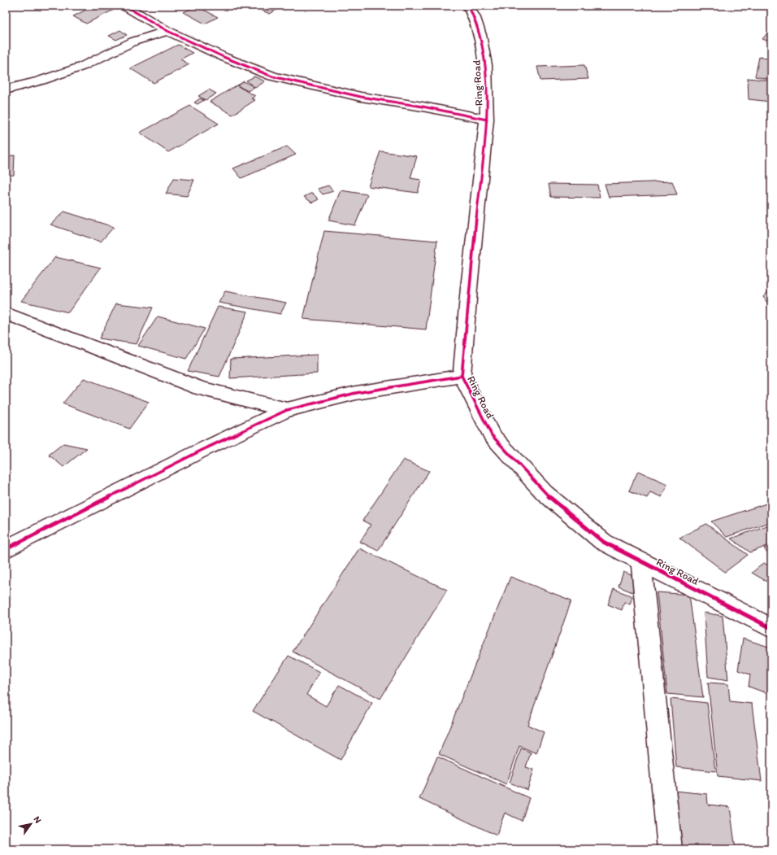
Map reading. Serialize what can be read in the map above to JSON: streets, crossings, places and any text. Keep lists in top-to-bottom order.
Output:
{
  "streets": {
    "street": ["Ring Road"]
  },
  "north": "top right"
}
